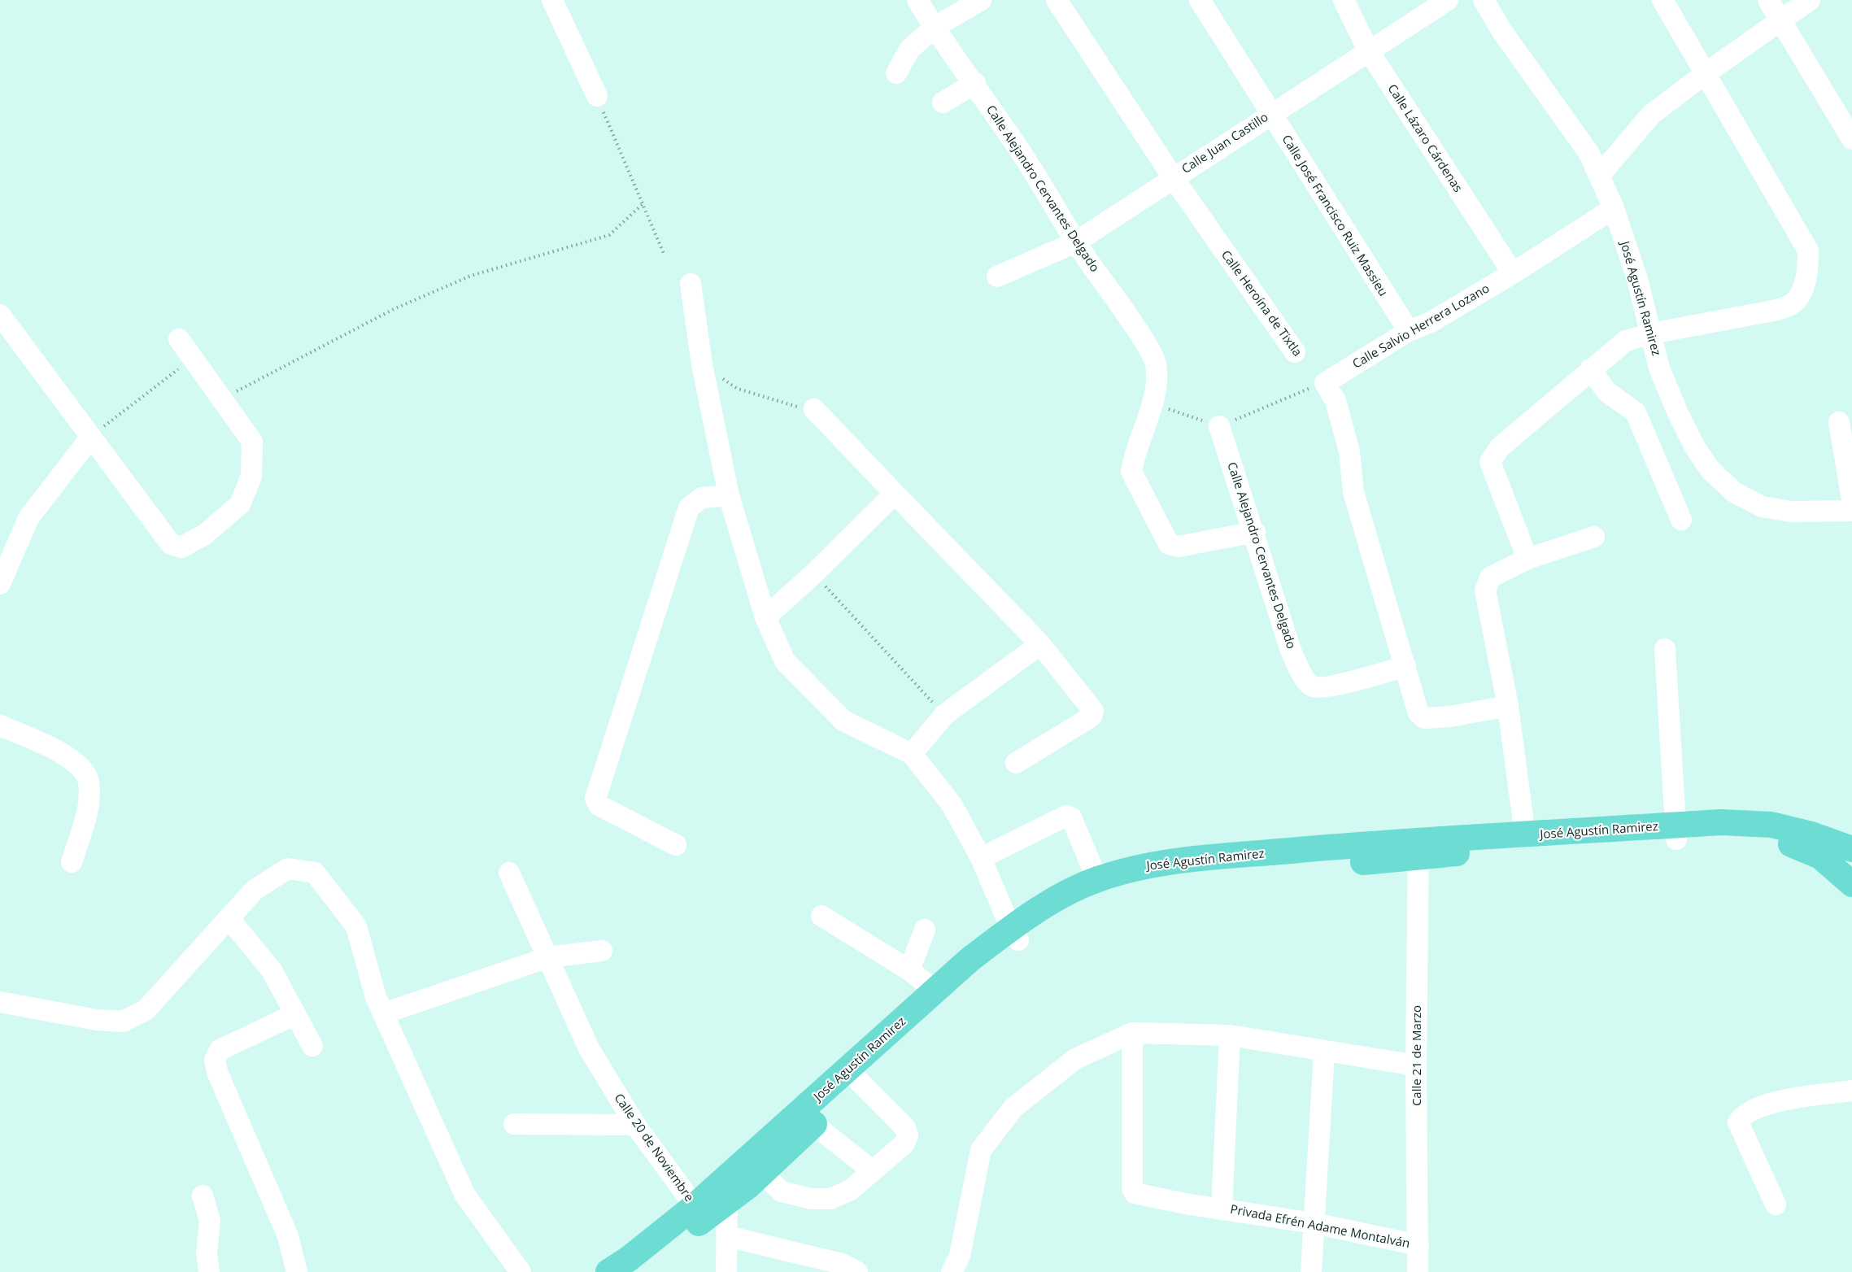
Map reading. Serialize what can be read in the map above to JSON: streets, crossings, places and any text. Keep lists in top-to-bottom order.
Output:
{
  "streets": {
    "main road": ["José Agustín Ramirez"],
    "street": [
      "Calle Lázaro Cárdenas",
      "Calle Juan Castillo",
      "Calle Alejandro Cervantes Delgado",
      "Calle José Francisco Ruiz Massieu",
      "Calle Heroína de Tixtla",
      "Calle Salvio Herrera Lozano",
      "Calle 21 de Marzo",
      "Calle 20 de Noviembre",
      "Privada Efrén Adame Montalván"
    ]
  },
  "crossings": [
    ["Calle Lázaro Cárdenas", "Calle Juan Castillo"],
    ["Calle Lázaro Cárdenas", "Calle Salvio Herrera Lozano"],
    ["Calle Juan Castillo", "Calle Alejandro Cervantes Delgado"],
    ["Calle Juan Castillo", "Calle José Francisco Ruiz Massieu"],
    ["Calle Juan Castillo", "Calle Heroína de Tixtla"],
    ["Calle José Francisco Ruiz Massieu", "Calle Salvio Herrera Lozano"],
    ["José Agustín Ramirez", "Calle Salvio Herrera Lozano"],
    ["José Agustín Ramirez", "Calle 21 de Marzo"],
    ["José Agustín Ramirez", "Calle 20 de Noviembre"],
    ["Calle 21 de Marzo", "Privada Efrén Adame Montalván"]
  ]
}
